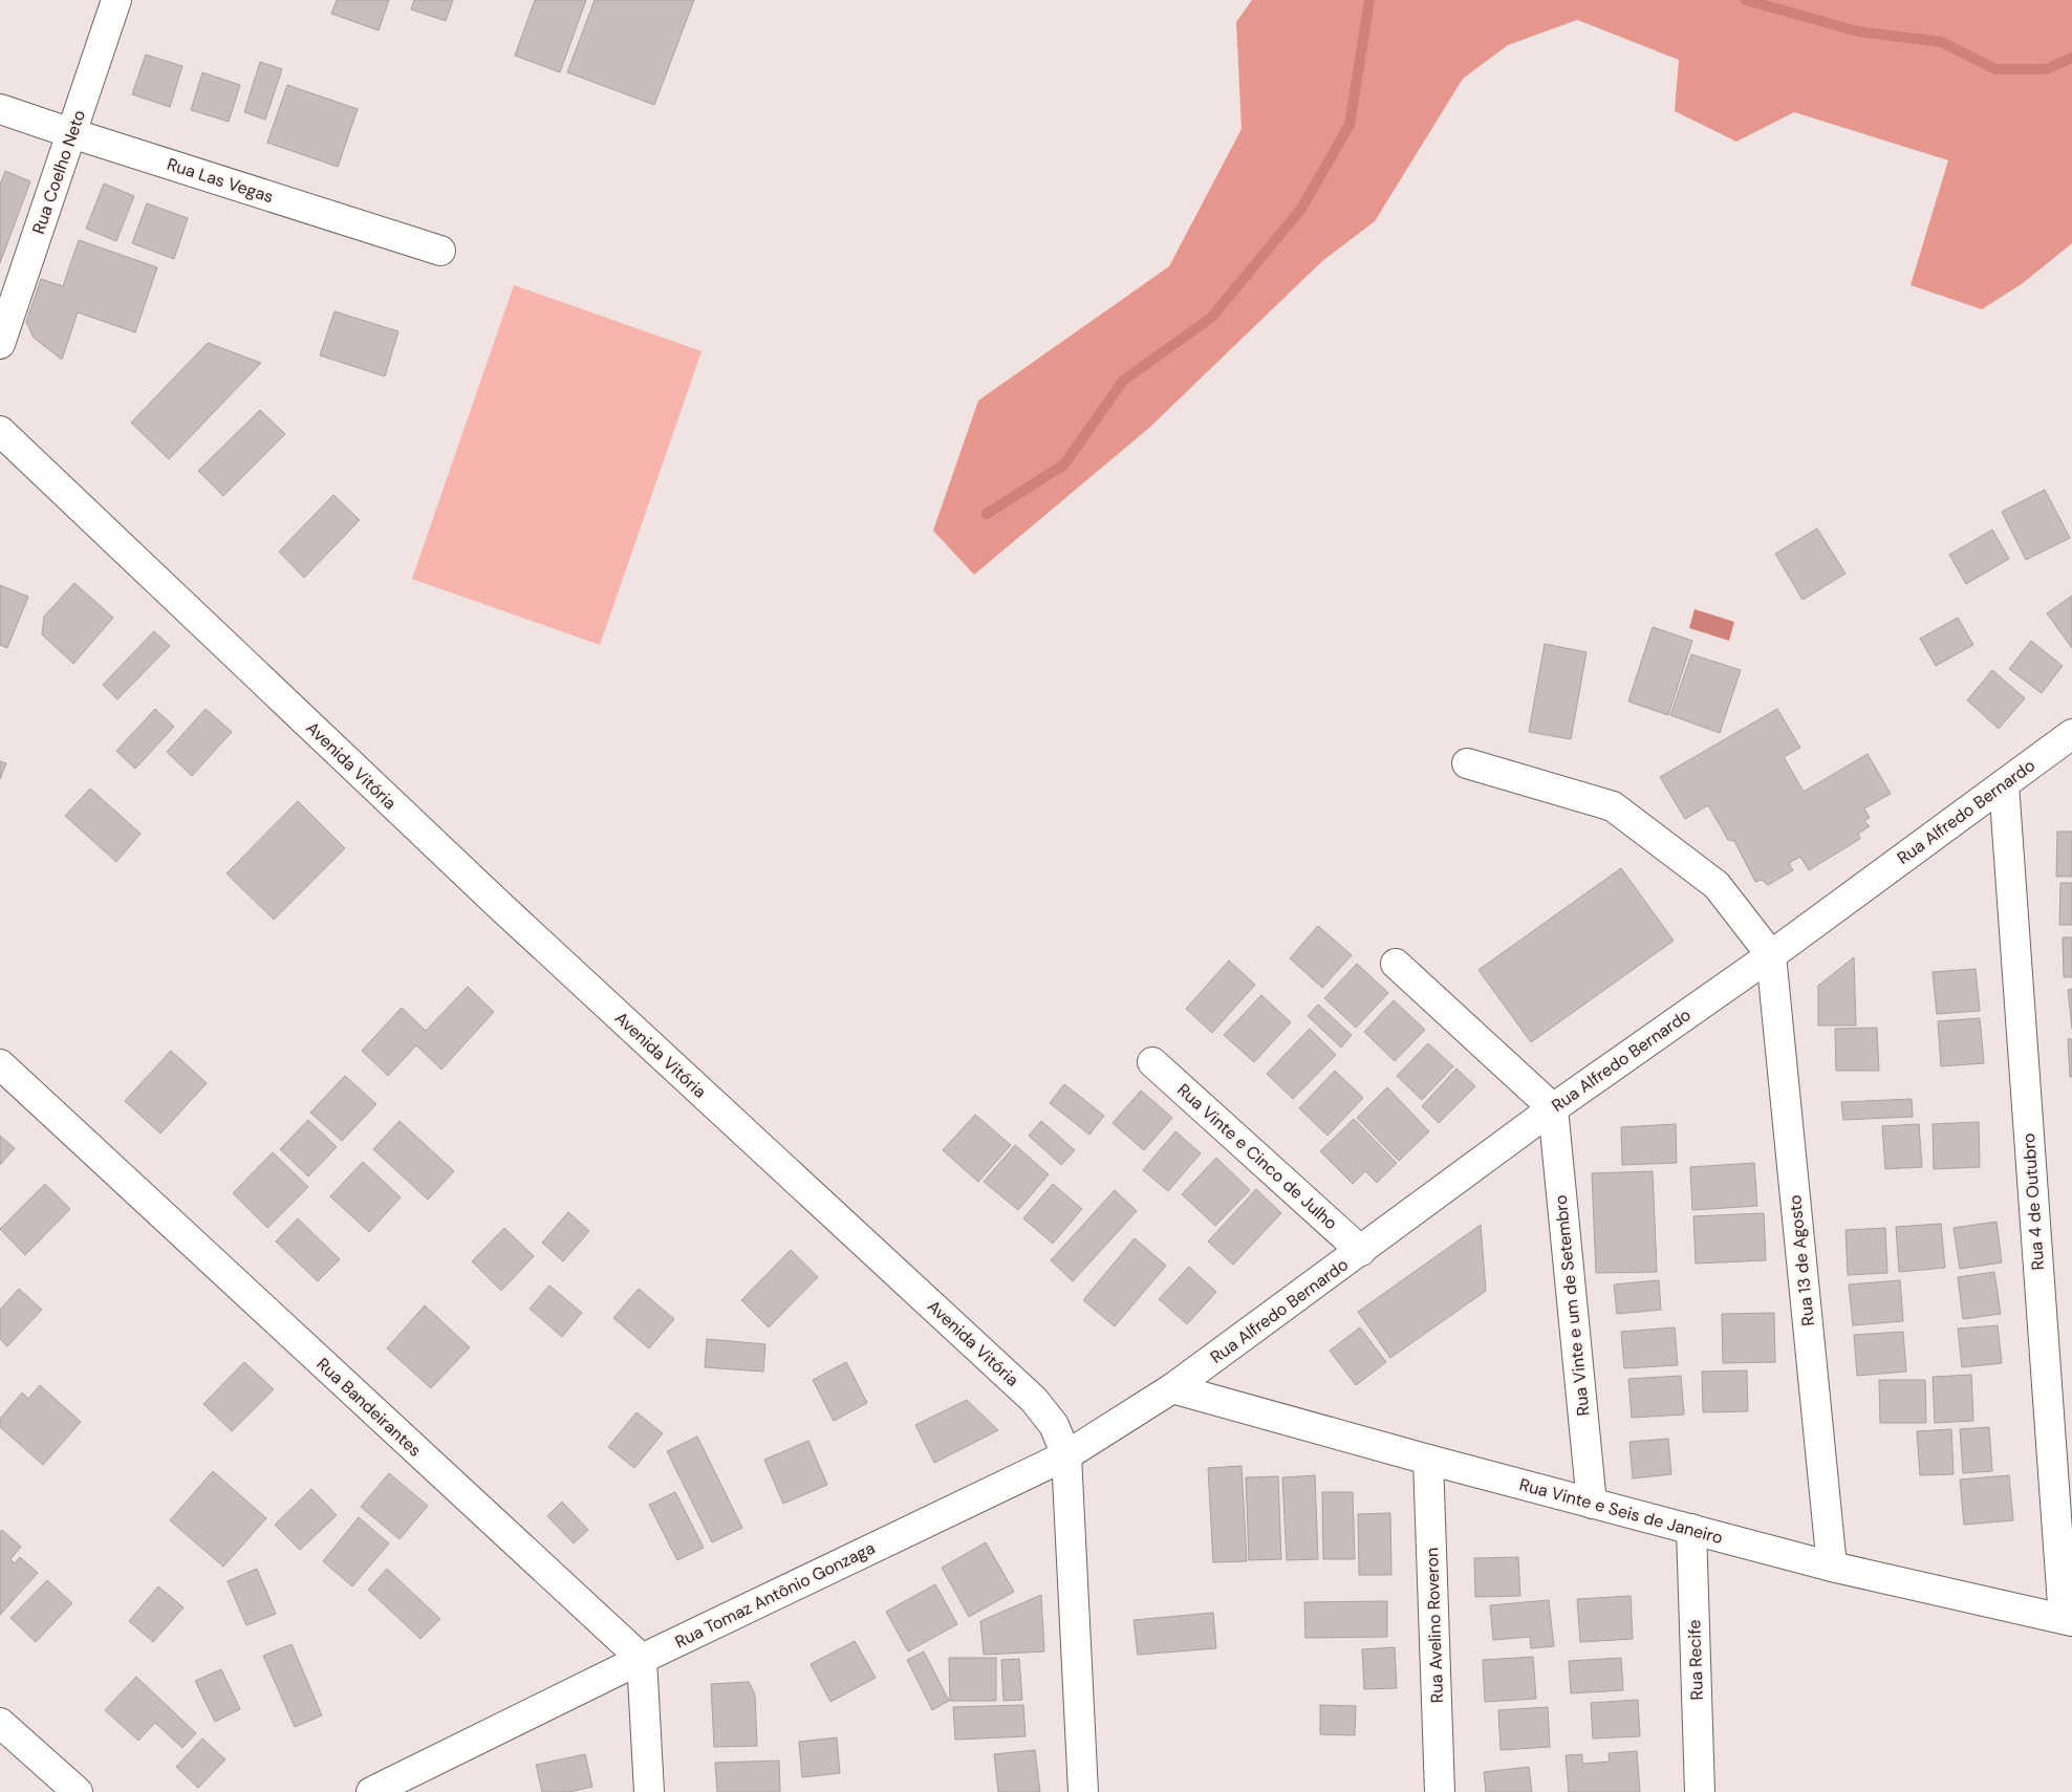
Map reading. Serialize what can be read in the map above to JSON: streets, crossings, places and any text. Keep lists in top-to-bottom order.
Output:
{
  "streets": {
    "street": [
      "Rua Coelho Neto",
      "Rua Las Vegas",
      "Avenida Vitória",
      "Rua Alfredo Bernardo",
      "Rua Vinte e Cinco de Julho",
      "Rua 4 de Outubro",
      "Rua 13 de Agosto",
      "Rua Vinte e um de Setembro",
      "Rua Bandeirantes",
      "Rua Vinte e Seis de Janeiro",
      "Rua Tomaz Antônio Gonzaga",
      "Rua Avelino Roveron",
      "Rua Recife"
    ]
  },
  "crossings": [
    ["Rua Coelho Neto", "Rua Las Vegas"],
    ["Avenida Vitória", "Rua Tomaz Antônio Gonzaga"],
    ["Rua Alfredo Bernardo", "Rua Vinte e Cinco de Julho"],
    ["Rua Alfredo Bernardo", "Rua 4 de Outubro"],
    ["Rua Alfredo Bernardo", "Rua 13 de Agosto"],
    ["Rua Alfredo Bernardo", "Rua Vinte e um de Setembro"],
    ["Rua Alfredo Bernardo", "Rua Vinte e Seis de Janeiro"],
    ["Rua Alfredo Bernardo", "Rua Tomaz Antônio Gonzaga"],
    ["Rua 4 de Outubro", "Rua Vinte e Seis de Janeiro"],
    ["Rua 13 de Agosto", "Rua Vinte e Seis de Janeiro"],
    ["Rua Vinte e um de Setembro", "Rua Vinte e Seis de Janeiro"],
    ["Rua Bandeirantes", "Rua Tomaz Antônio Gonzaga"],
    ["Rua Vinte e Seis de Janeiro", "Rua Tomaz Antônio Gonzaga"],
    ["Rua Vinte e Seis de Janeiro", "Rua Avelino Roveron"],
    ["Rua Vinte e Seis de Janeiro", "Rua Recife"]
  ]
}
